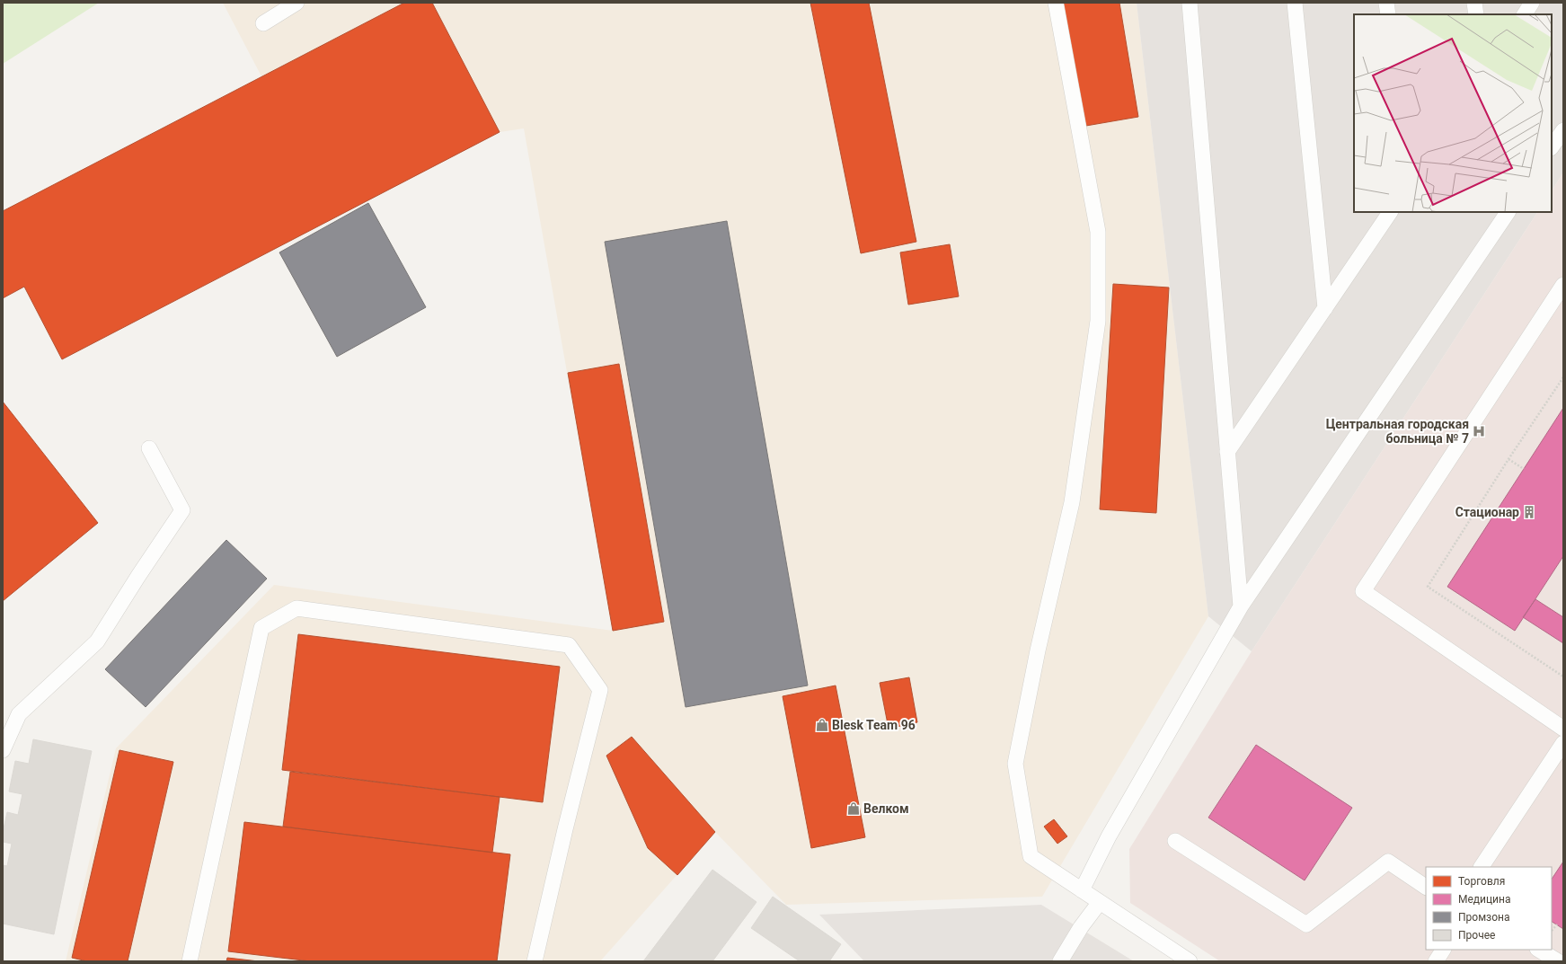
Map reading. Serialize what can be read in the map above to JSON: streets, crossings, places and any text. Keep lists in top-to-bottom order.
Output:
{
  "places": {
    "hospital": ["Центральная городская больница № 7"],
    "building": ["Стационар"],
    "shop": ["Blesk Team 96", "Велком"]
  },
  "legend": [
    "Торговля",
    "Медицина",
    "Промзона",
    "Прочее"
  ]
}
